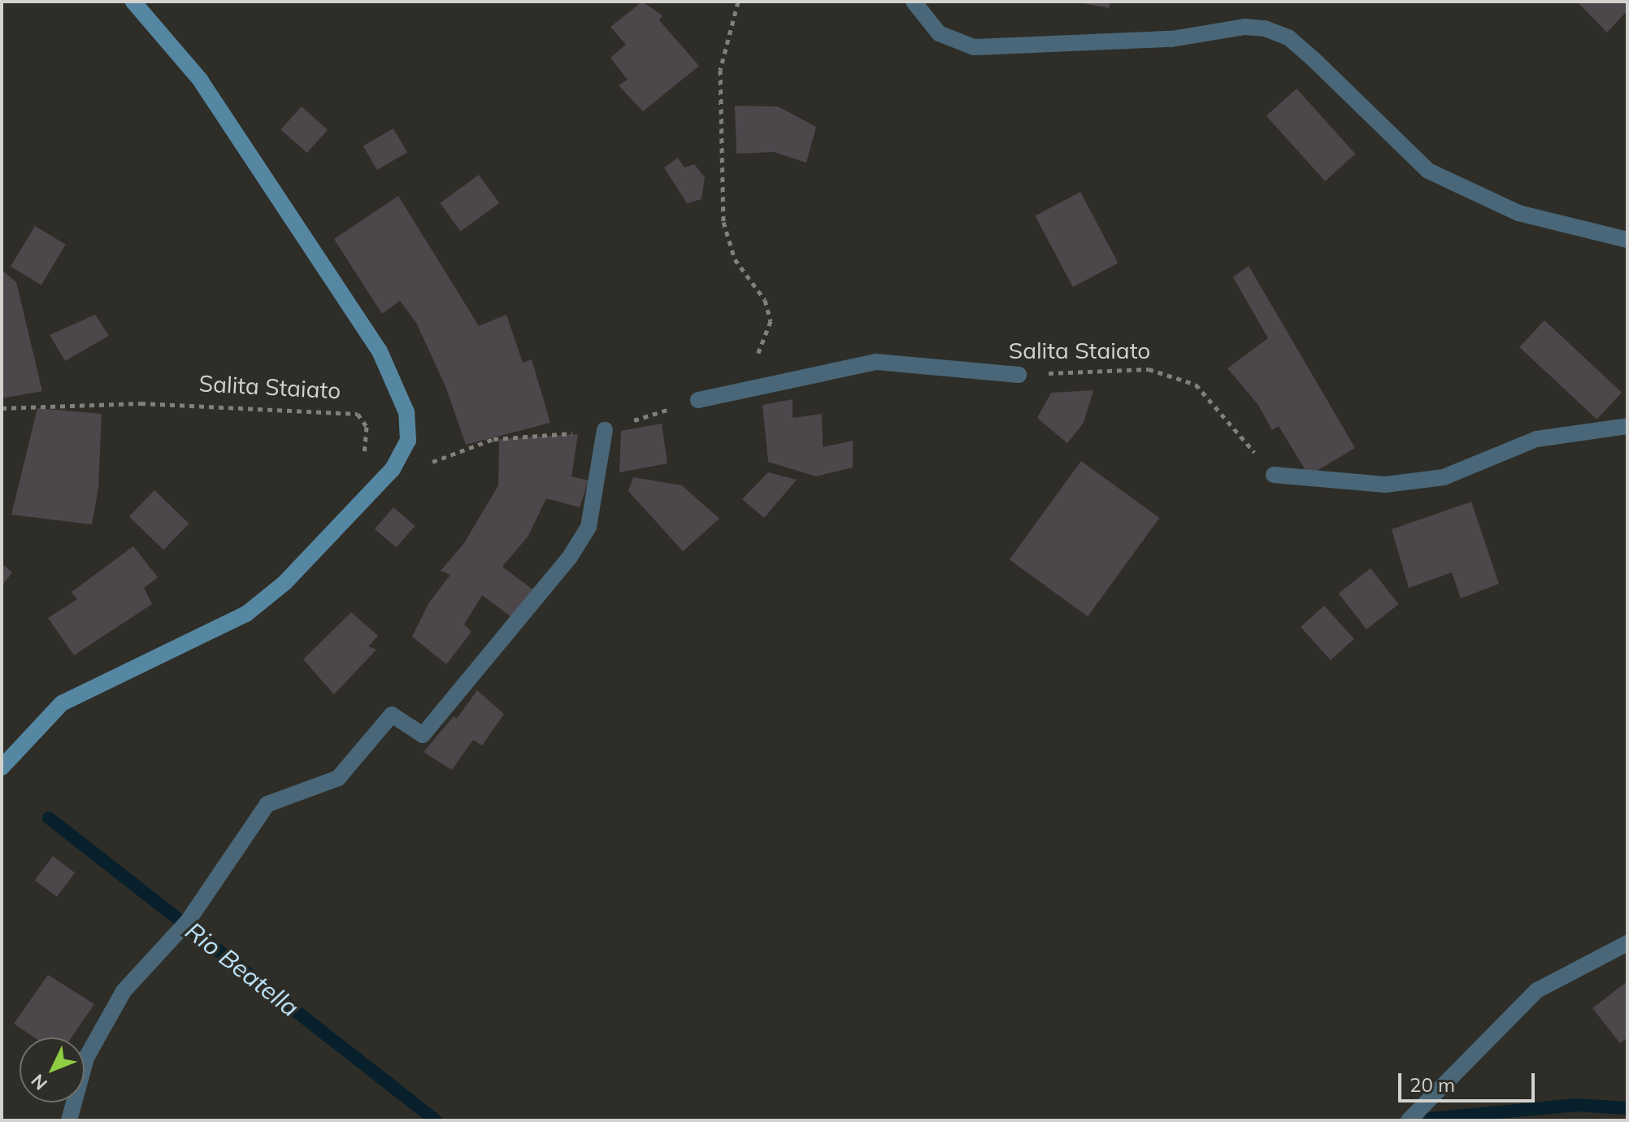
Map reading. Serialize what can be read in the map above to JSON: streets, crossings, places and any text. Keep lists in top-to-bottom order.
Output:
{
  "streets": {
    "street": ["Salita Staiato"]
  },
  "water": ["Rio Beatella"],
  "scale_bar": "20 m",
  "north": "bottom left"
}
